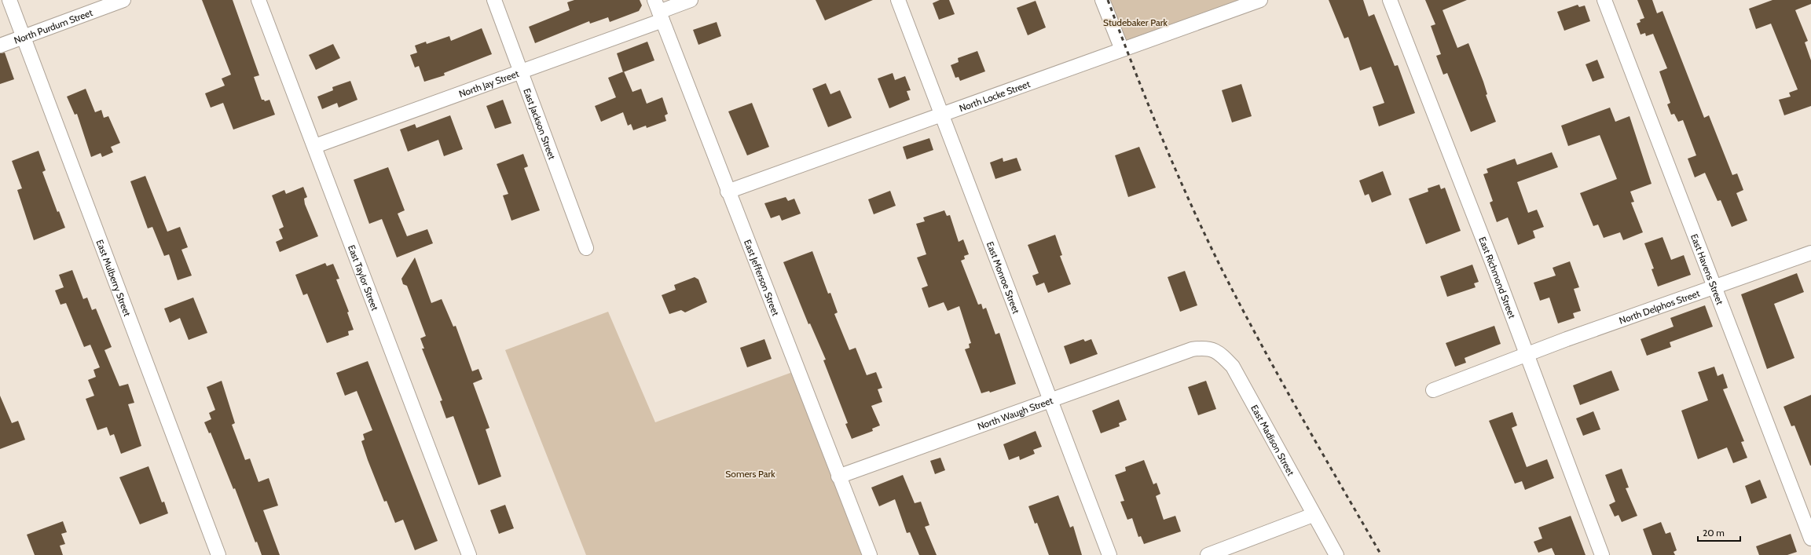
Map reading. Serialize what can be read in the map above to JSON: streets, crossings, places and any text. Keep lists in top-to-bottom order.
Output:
{
  "streets": {
    "street": [
      "North Purdum Street",
      "North Jay Street",
      "North Locke Street",
      "East Jackson Street",
      "East Havens Street",
      "East Taylor Street",
      "East Richmond Street",
      "East Mulberry Street",
      "East Jefferson Street",
      "East Monroe Street",
      "North Delphos Street",
      "North Waugh Street",
      "East Madison Street"
    ]
  },
  "crossings": [
    ["North Purdum Street", "East Mulberry Street"],
    ["North Jay Street", "East Jackson Street"],
    ["North Jay Street", "East Taylor Street"],
    ["North Jay Street", "East Jefferson Street"],
    ["North Locke Street", "East Jefferson Street"],
    ["North Locke Street", "East Monroe Street"],
    ["East Havens Street", "North Delphos Street"],
    ["East Richmond Street", "North Delphos Street"],
    ["East Jefferson Street", "North Waugh Street"],
    ["East Monroe Street", "North Waugh Street"],
    ["North Waugh Street", "East Madison Street"]
  ],
  "parks": ["Studebaker Park", "Somers Park"],
  "scale_bar": "20 m"
}
